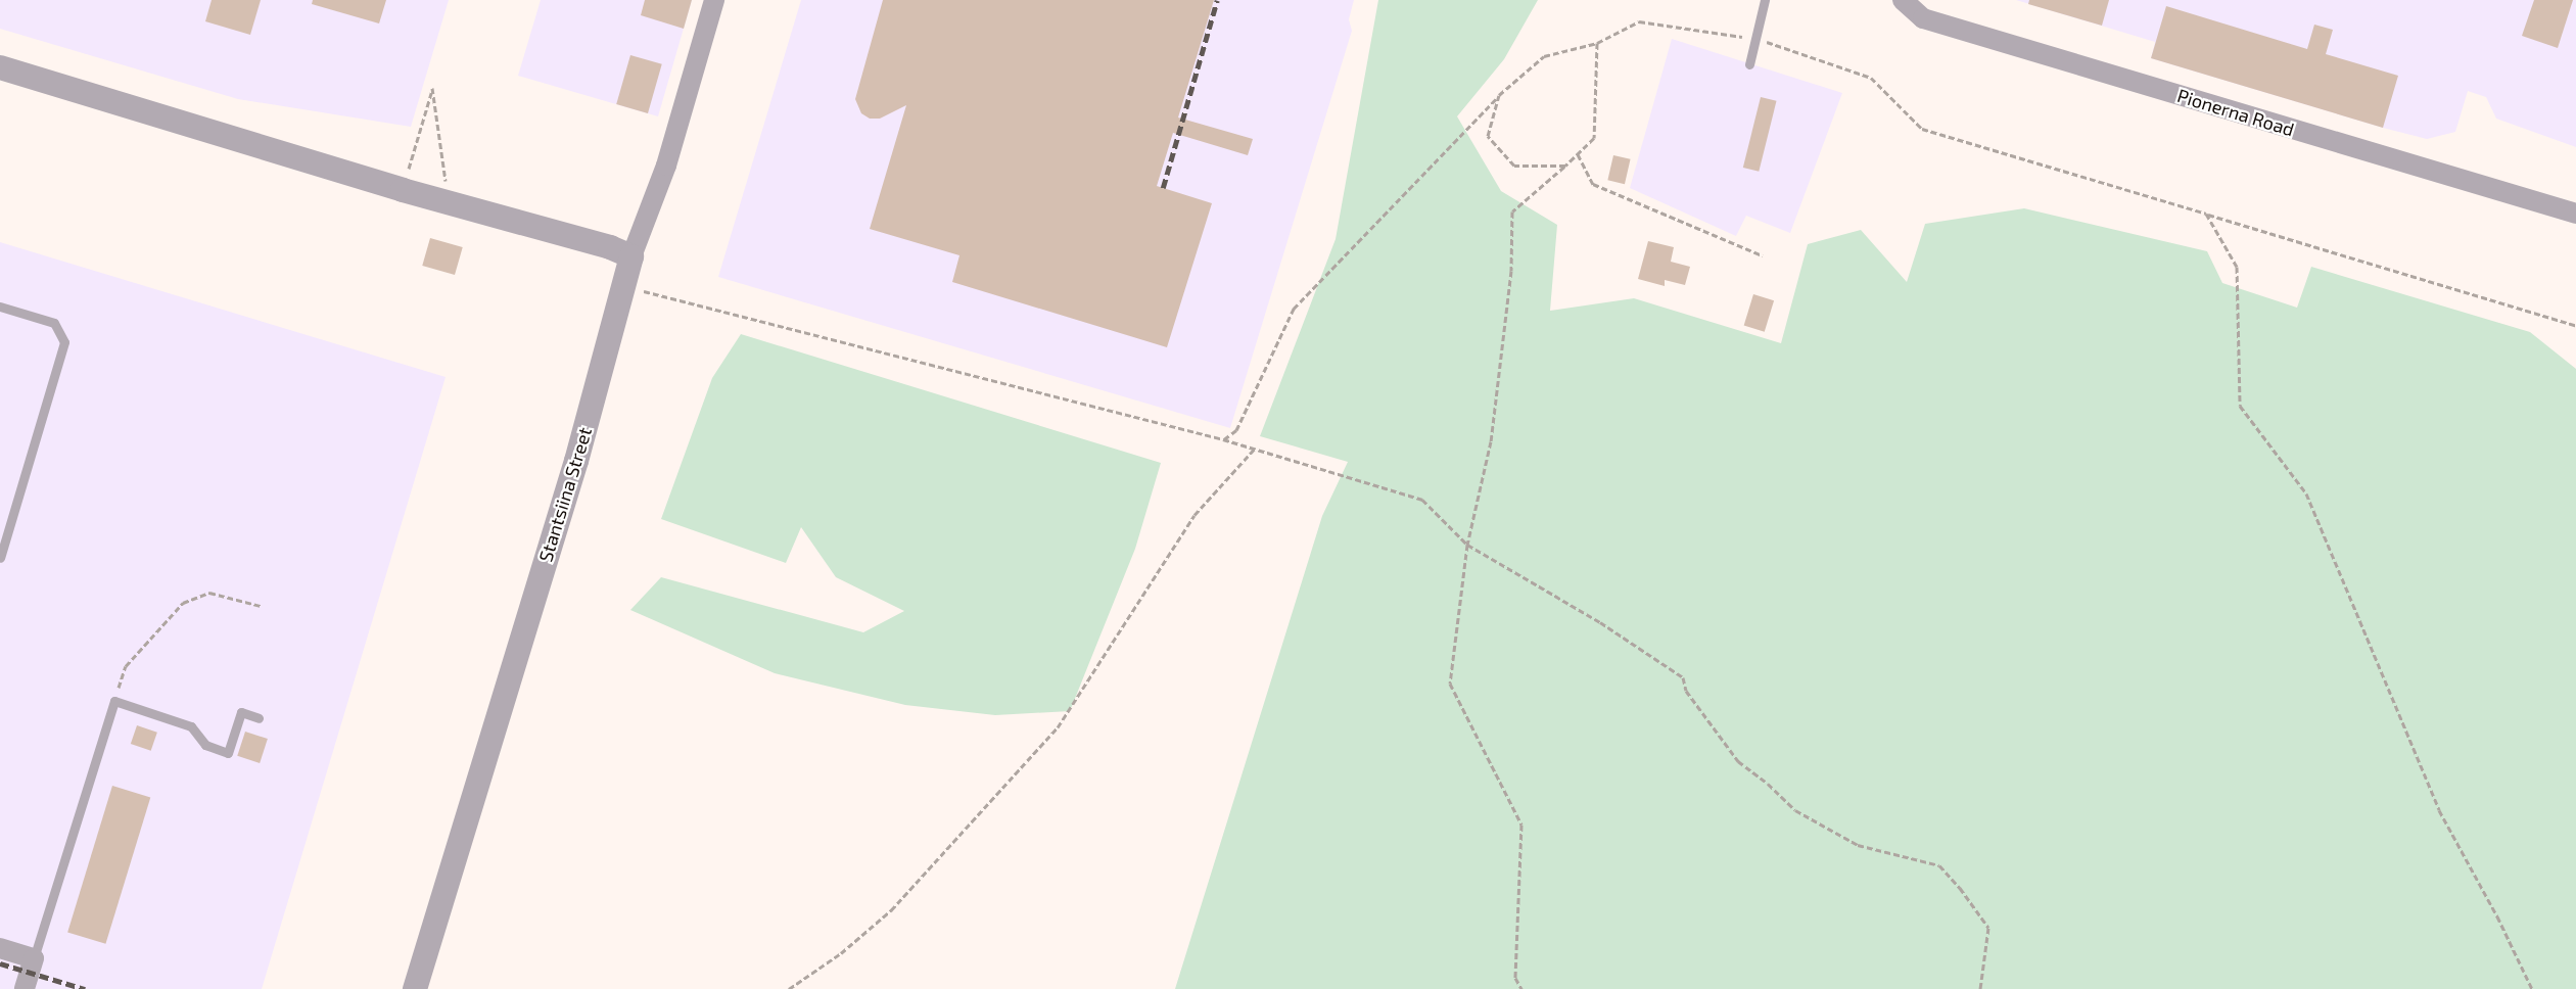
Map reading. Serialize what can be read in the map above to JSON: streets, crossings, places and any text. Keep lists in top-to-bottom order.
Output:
{
  "streets": {
    "street": ["Pionerna Road", "Stantsiina Street"]
  }
}
